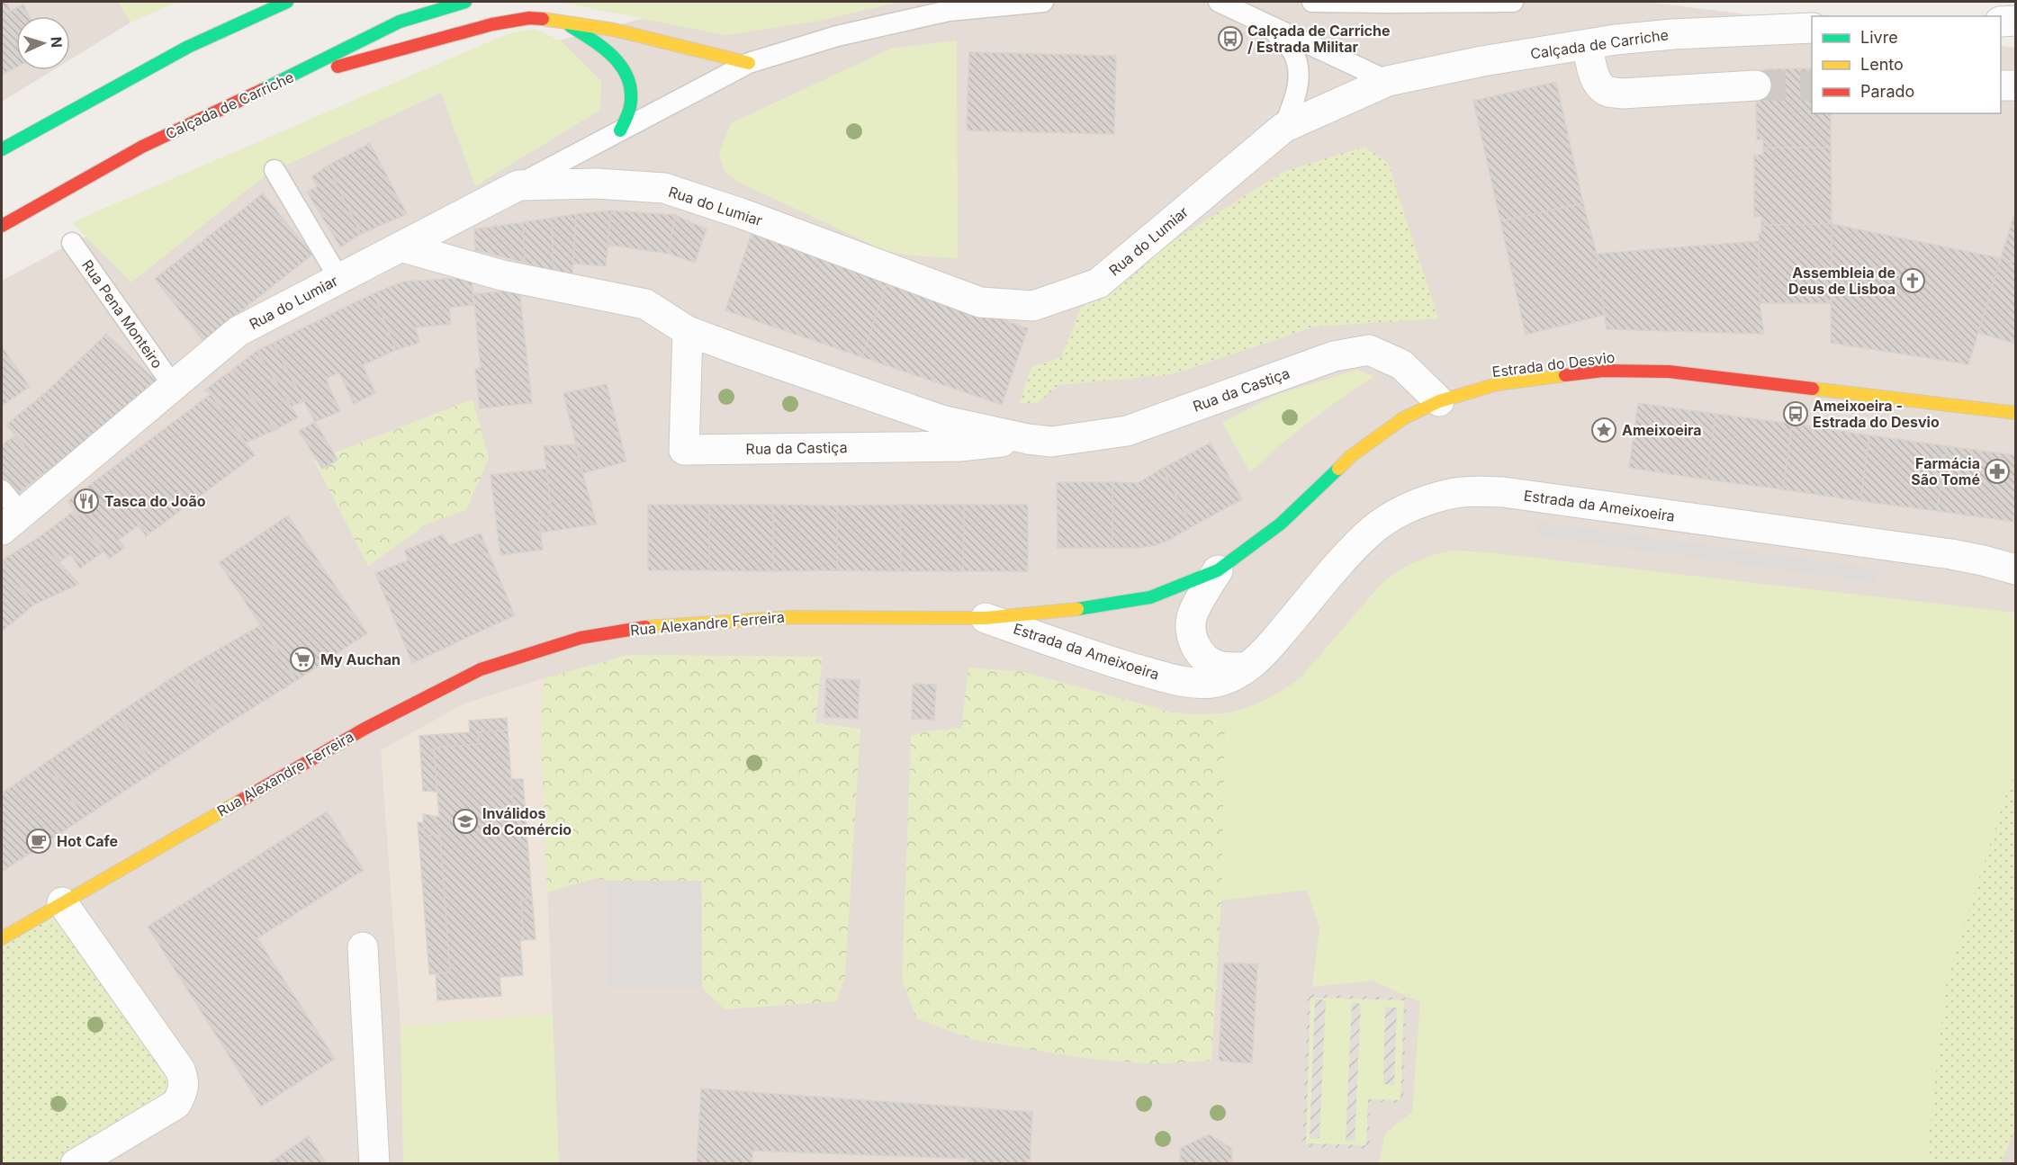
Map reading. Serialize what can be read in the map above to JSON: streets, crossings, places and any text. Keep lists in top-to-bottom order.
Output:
{
  "streets": {
    "main road": ["Calçada de Carriche", "Estrada do Desvio", "Rua Alexandre Ferreira"],
    "street": ["Rua do Lumiar", "Rua da Castiça", "Estrada da Ameixoeira"],
    "lane": ["Rua Pena Monteiro"]
  },
  "crossings": [
    ["Calçada de Carriche", "Rua do Lumiar"],
    ["Rua do Lumiar", "Rua Pena Monteiro"],
    ["Rua do Lumiar", "Rua da Castiça"],
    ["Estrada do Desvio", "Rua da Castiça"],
    ["Estrada do Desvio", "Rua Alexandre Ferreira"],
    ["Estrada da Ameixoeira", "Rua Alexandre Ferreira"]
  ],
  "places": {
    "bus stop": ["Calçada de Carriche / Estrada Militar", "Ameixoeira - Estrada do Desvio"],
    "church": ["Assembleia de Deus de Lisboa"],
    "place": ["Ameixoeira"],
    "pharmacy": ["Farmácia São Tomé"],
    "restaurant": ["Tasca do João"],
    "supermarket": ["My Auchan"],
    "school or university": ["Inválidos do Comércio"],
    "cafe": ["Hot Cafe"]
  },
  "legend": ["Livre", "Lento", "Parado"],
  "north": "right"
}
